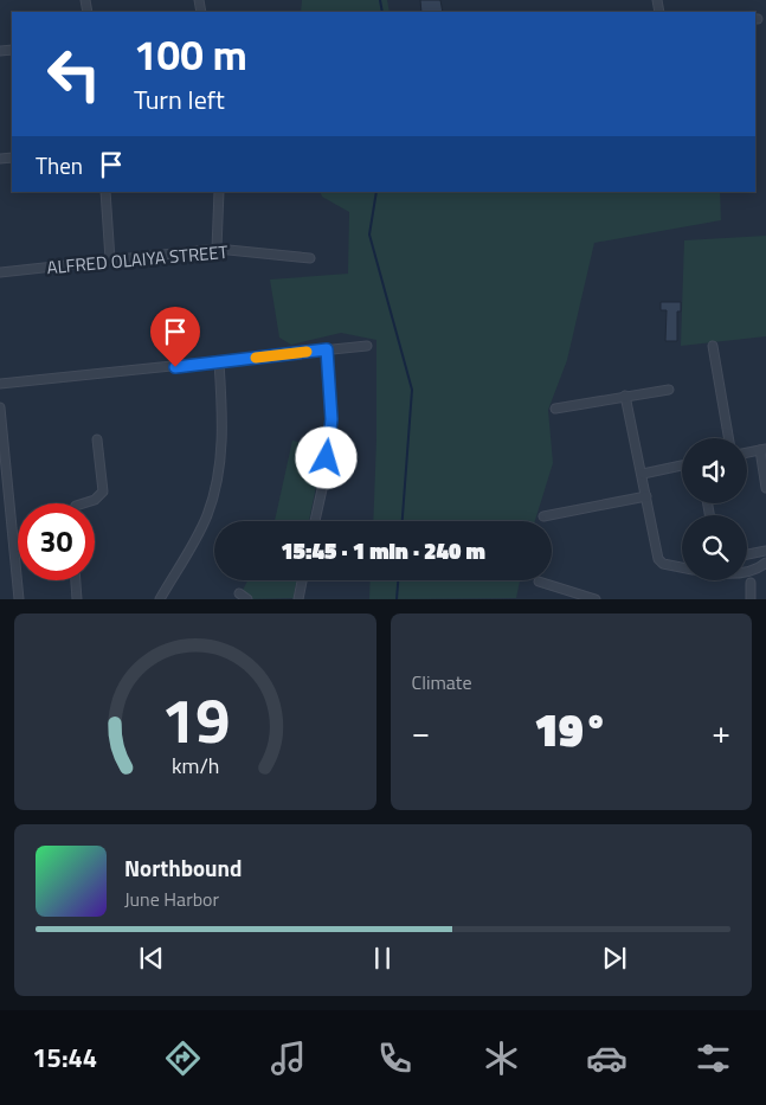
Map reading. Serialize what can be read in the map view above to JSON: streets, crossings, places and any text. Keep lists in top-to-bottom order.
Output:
{
  "streets": {
    "street": ["ALFRED OLAIYA STREET"]
  },
  "page": {
    "turn": ["100 m", "Turn left"],
    "then": "Then",
    "limit": "30",
    "trip": "15:45 · 1 min · 240 m",
    "tile": "Climate",
    "heat": ["−", "19°", "+"],
    "song": ["Northbound", "June Harbor"],
    "tabs": "15:44",
    "gauge": ["19", "km/h"]
  }
}
